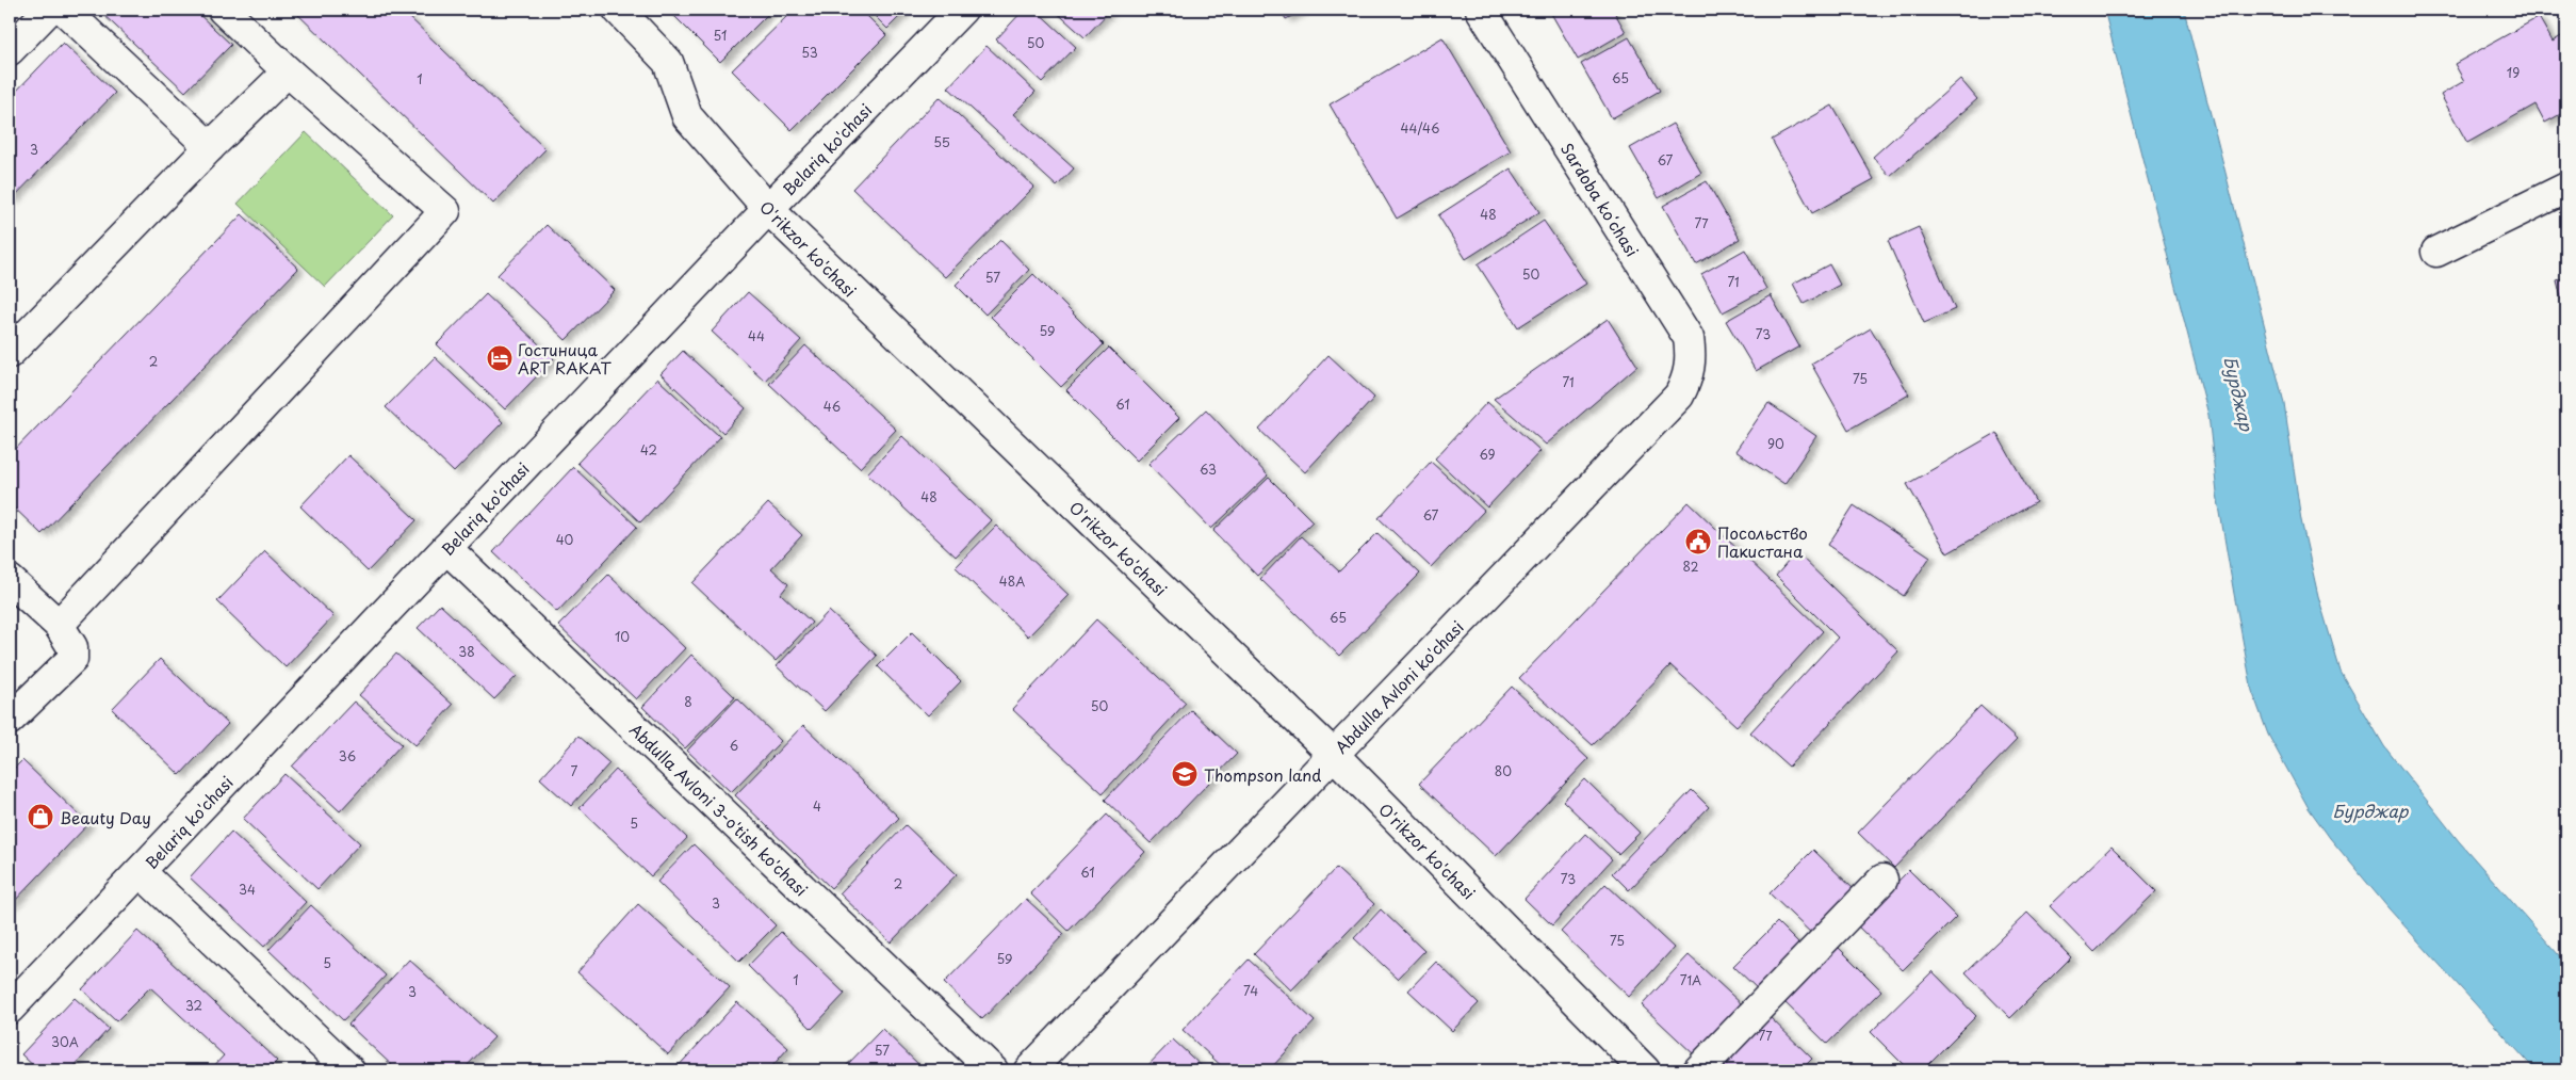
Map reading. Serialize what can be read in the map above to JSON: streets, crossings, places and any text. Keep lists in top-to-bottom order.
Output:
{
  "streets": {
    "street": [
      "Belariq ko'chasi",
      "Sardoba koʻchasi",
      "O'rikzor ko'chasi",
      "Abdulla Avloni ko'chasi",
      "Abdulla Avloni 3-o'tish ko'chasi"
    ]
  },
  "crossings": [
    ["Belariq ko'chasi", "O'rikzor ko'chasi"],
    ["Belariq ko'chasi", "Abdulla Avloni 3-o'tish ko'chasi"],
    ["Sardoba koʻchasi", "Abdulla Avloni ko'chasi"],
    ["O'rikzor ko'chasi", "Abdulla Avloni ko'chasi"]
  ],
  "water": ["Бурджар"],
  "places": {
    "hotel": ["Гостиница ART RAKAT"],
    "public building": ["Посольство Пакистана"],
    "school or university": ["Thompson land"],
    "shop": ["Beauty Day"]
  },
  "house_numbers": [
    "51",
    "50",
    "53",
    "19",
    "65",
    "1",
    "44/46",
    "55",
    "3",
    "67",
    "48",
    "77",
    "50",
    "57",
    "71",
    "59",
    "73",
    "44",
    "2",
    "75",
    "71",
    "61",
    "46",
    "90",
    "42",
    "69",
    "63",
    "48",
    "67",
    "40",
    "82",
    "48A",
    "65",
    "10",
    "38",
    "8",
    "50",
    "6",
    "36",
    "7",
    "80",
    "4",
    "5",
    "61",
    "73",
    "2",
    "34",
    "3",
    "75",
    "59",
    "5",
    "1",
    "71A",
    "74",
    "3",
    "32",
    "77",
    "30A",
    "57"
  ]
}
